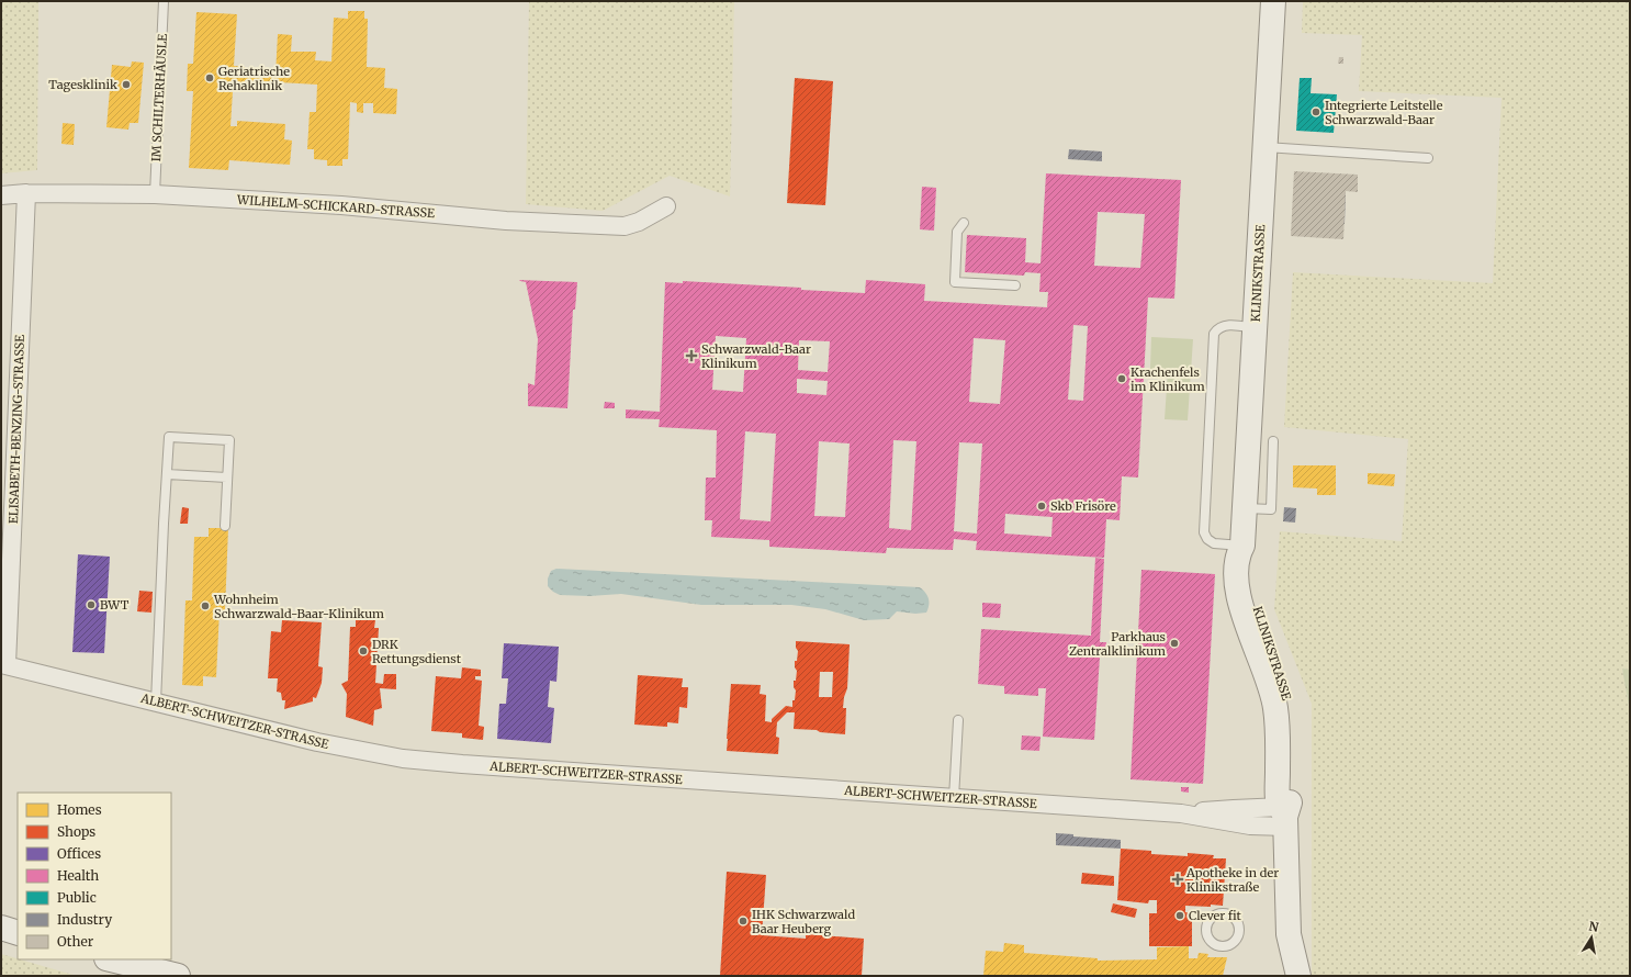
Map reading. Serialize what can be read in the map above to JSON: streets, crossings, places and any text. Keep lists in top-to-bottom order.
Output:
{
  "streets": {
    "street": [
      "WILHELM-SCHICKARD-STRASSE",
      "KLINIKSTRASSE",
      "ELISABETH-BENZING-STRASSE",
      "ALBERT-SCHWEITZER-STRASSE"
    ],
    "lane": ["IM SCHILTERHÄUSLE"]
  },
  "crossings": [
    ["IM SCHILTERHÄUSLE", "WILHELM-SCHICKARD-STRASSE"],
    ["WILHELM-SCHICKARD-STRASSE", "ELISABETH-BENZING-STRASSE"],
    ["KLINIKSTRASSE", "ALBERT-SCHWEITZER-STRASSE"],
    ["ELISABETH-BENZING-STRASSE", "ALBERT-SCHWEITZER-STRASSE"]
  ],
  "places": {
    "other": [
      "Geriatrische Rehaklinik",
      "Tagesklinik",
      "Integrierte Leitstelle Schwarzwald-Baar",
      "Krachenfels im Klinikum",
      "Skb Frisöre",
      "BWT",
      "Wohnheim Schwarzwald-Baar-Klinikum",
      "Parkhaus Zentralklinikum",
      "DRK Rettungsdienst",
      "Clever fit",
      "IHK Schwarzwald Baar Heuberg"
    ],
    "health": ["Schwarzwald-Baar Klinikum", "Apotheke in der Klinikstraße"]
  },
  "legend": [
    "Homes",
    "Shops",
    "Offices",
    "Health",
    "Public",
    "Industry",
    "Other"
  ],
  "north": "top"
}
